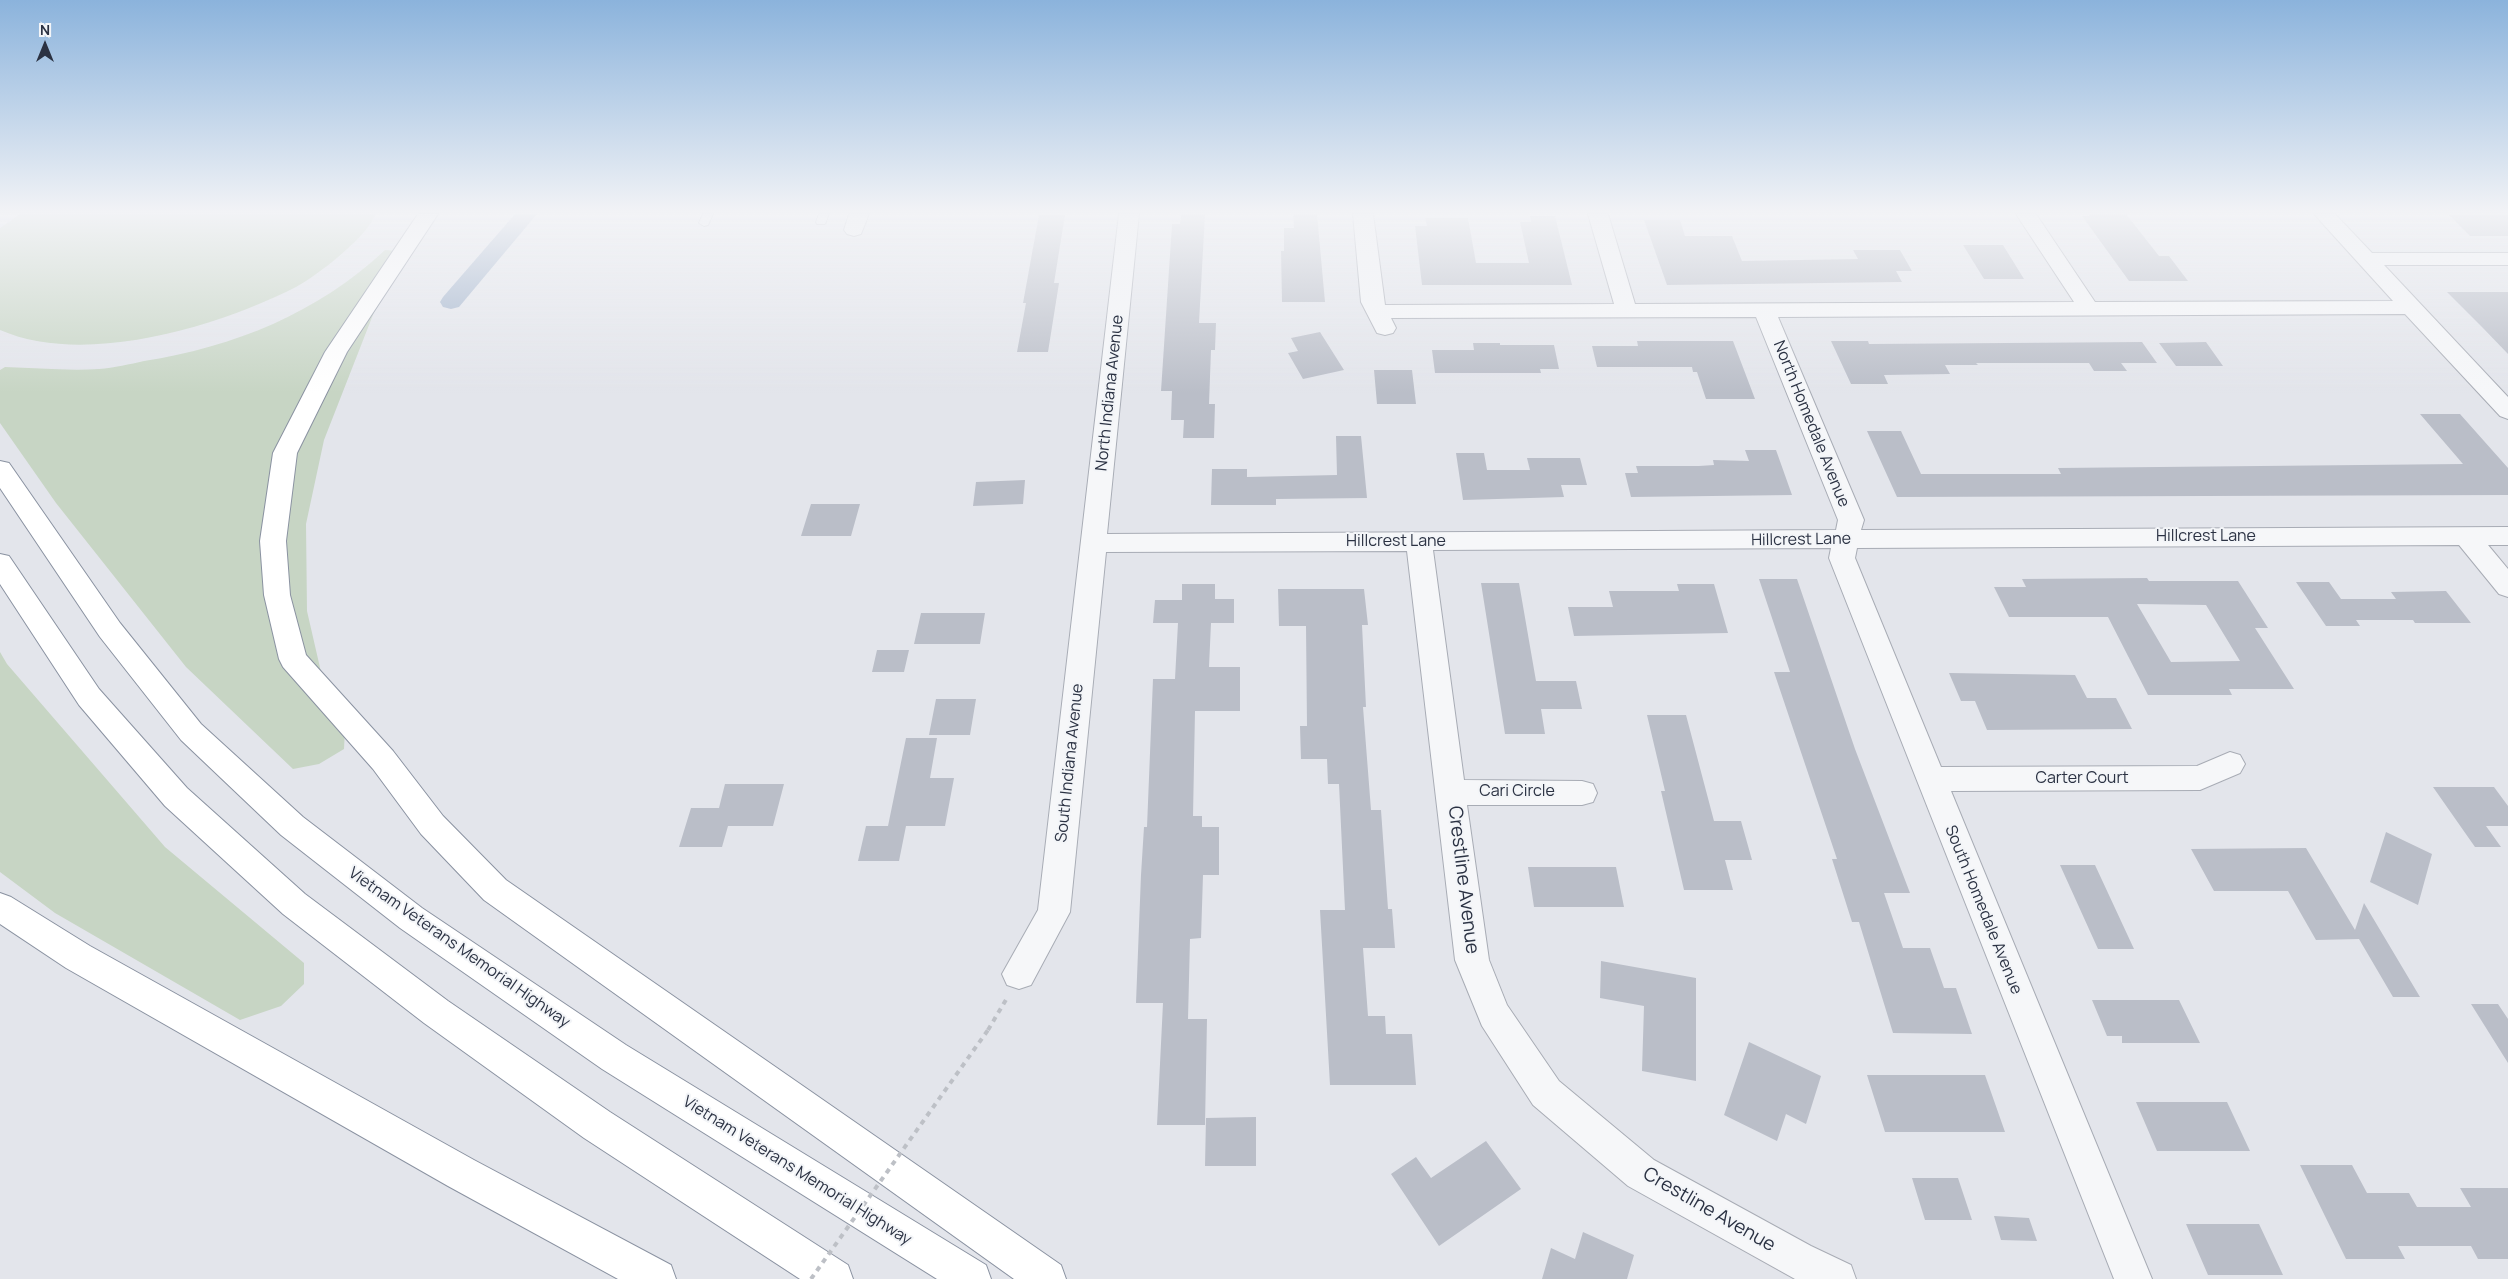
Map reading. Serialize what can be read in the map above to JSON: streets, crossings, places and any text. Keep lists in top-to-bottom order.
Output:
{
  "streets": {
    "highway": ["Vietnam Veterans Memorial Highway"],
    "street": [
      "North Indiana Avenue",
      "North Homedale Avenue",
      "Hillcrest Lane",
      "South Indiana Avenue",
      "Carter Court",
      "Cari Circle",
      "Crestline Avenue",
      "South Homedale Avenue"
    ]
  },
  "crossings": [
    ["North Indiana Avenue", "Hillcrest Lane"],
    ["North Indiana Avenue", "South Indiana Avenue"],
    ["North Homedale Avenue", "Hillcrest Lane"],
    ["North Homedale Avenue", "South Homedale Avenue"],
    ["Hillcrest Lane", "South Indiana Avenue"],
    ["Hillcrest Lane", "Crestline Avenue"],
    ["Hillcrest Lane", "South Homedale Avenue"],
    ["Carter Court", "South Homedale Avenue"],
    ["Cari Circle", "Crestline Avenue"]
  ],
  "north": "top"
}
